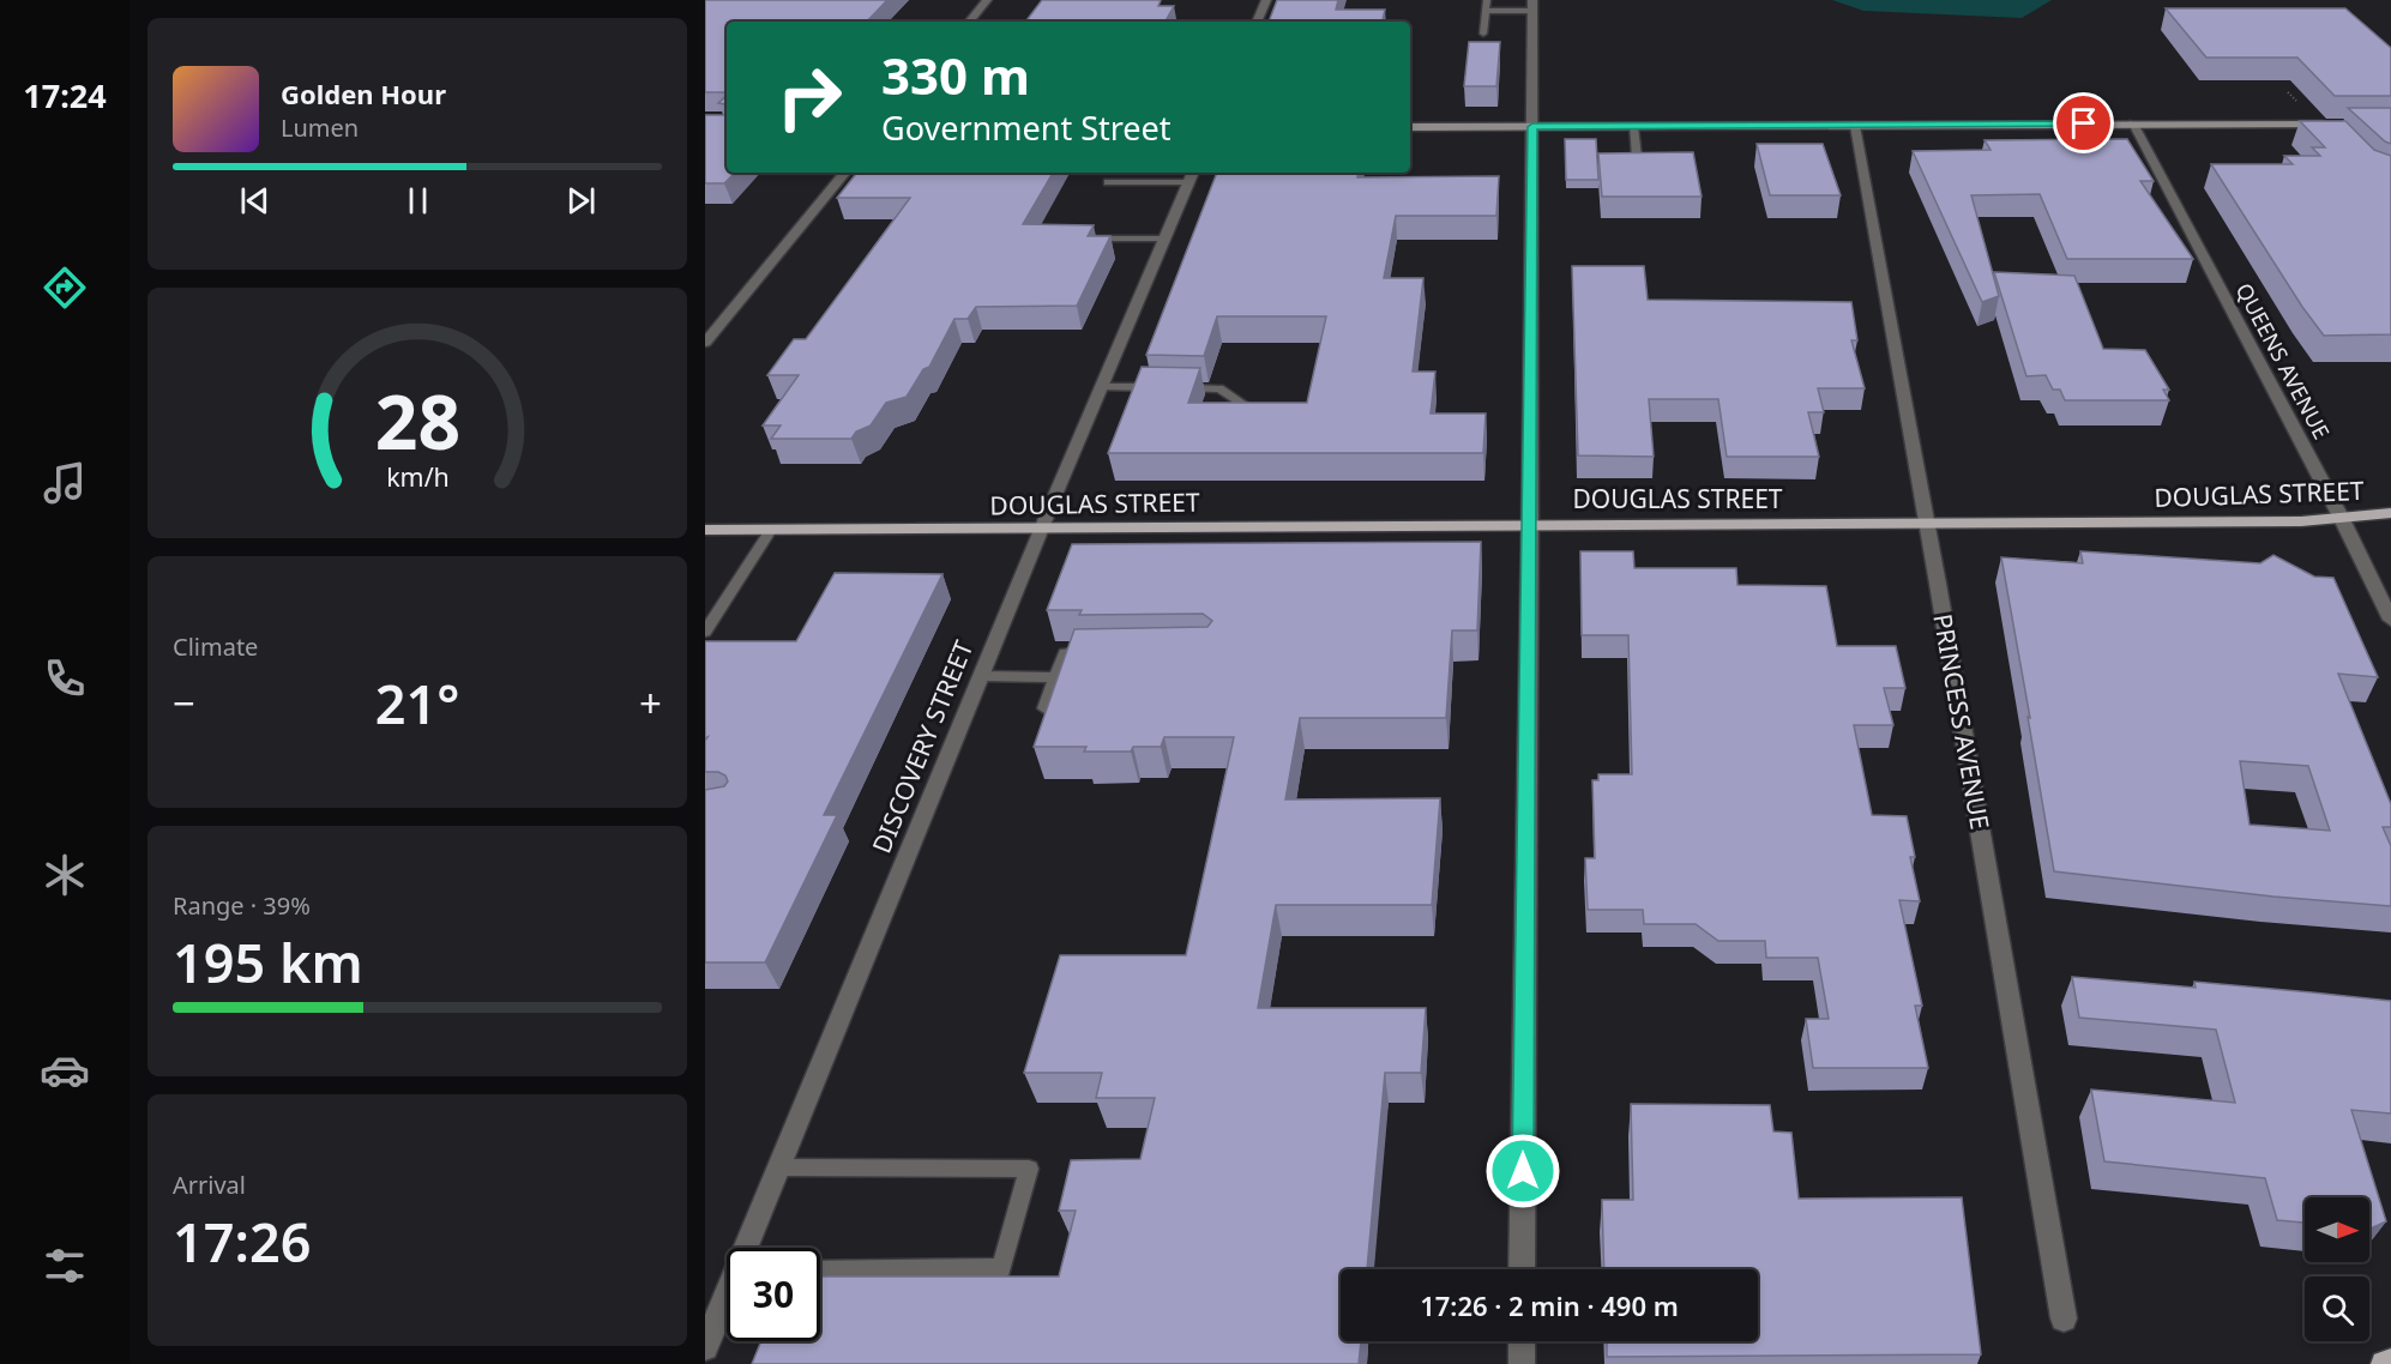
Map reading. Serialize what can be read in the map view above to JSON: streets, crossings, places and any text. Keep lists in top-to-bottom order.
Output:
{
  "streets": {
    "main road": ["DOUGLAS STREET"],
    "street": ["QUEENS AVENUE", "PRINCESS AVENUE", "DISCOVERY STREET"]
  },
  "crossings": [
    ["QUEENS AVENUE", "DOUGLAS STREET"],
    ["DOUGLAS STREET", "PRINCESS AVENUE"],
    ["DOUGLAS STREET", "DISCOVERY STREET"]
  ],
  "north": "right",
  "page": {
    "tabs": "17:24",
    "turn": ["330 m", "Government Street"],
    "song": ["Golden Hour", "Lumen"],
    "tile": [
      "Climate",
      ["Range · 39%", "195 km"],
      ["Arrival", "17:26"]
    ],
    "heat": ["−", "21°", "+"],
    "limit": "30",
    "trip": "17:26 · 2 min · 490 m",
    "gauge": ["28", "km/h"]
  }
}
